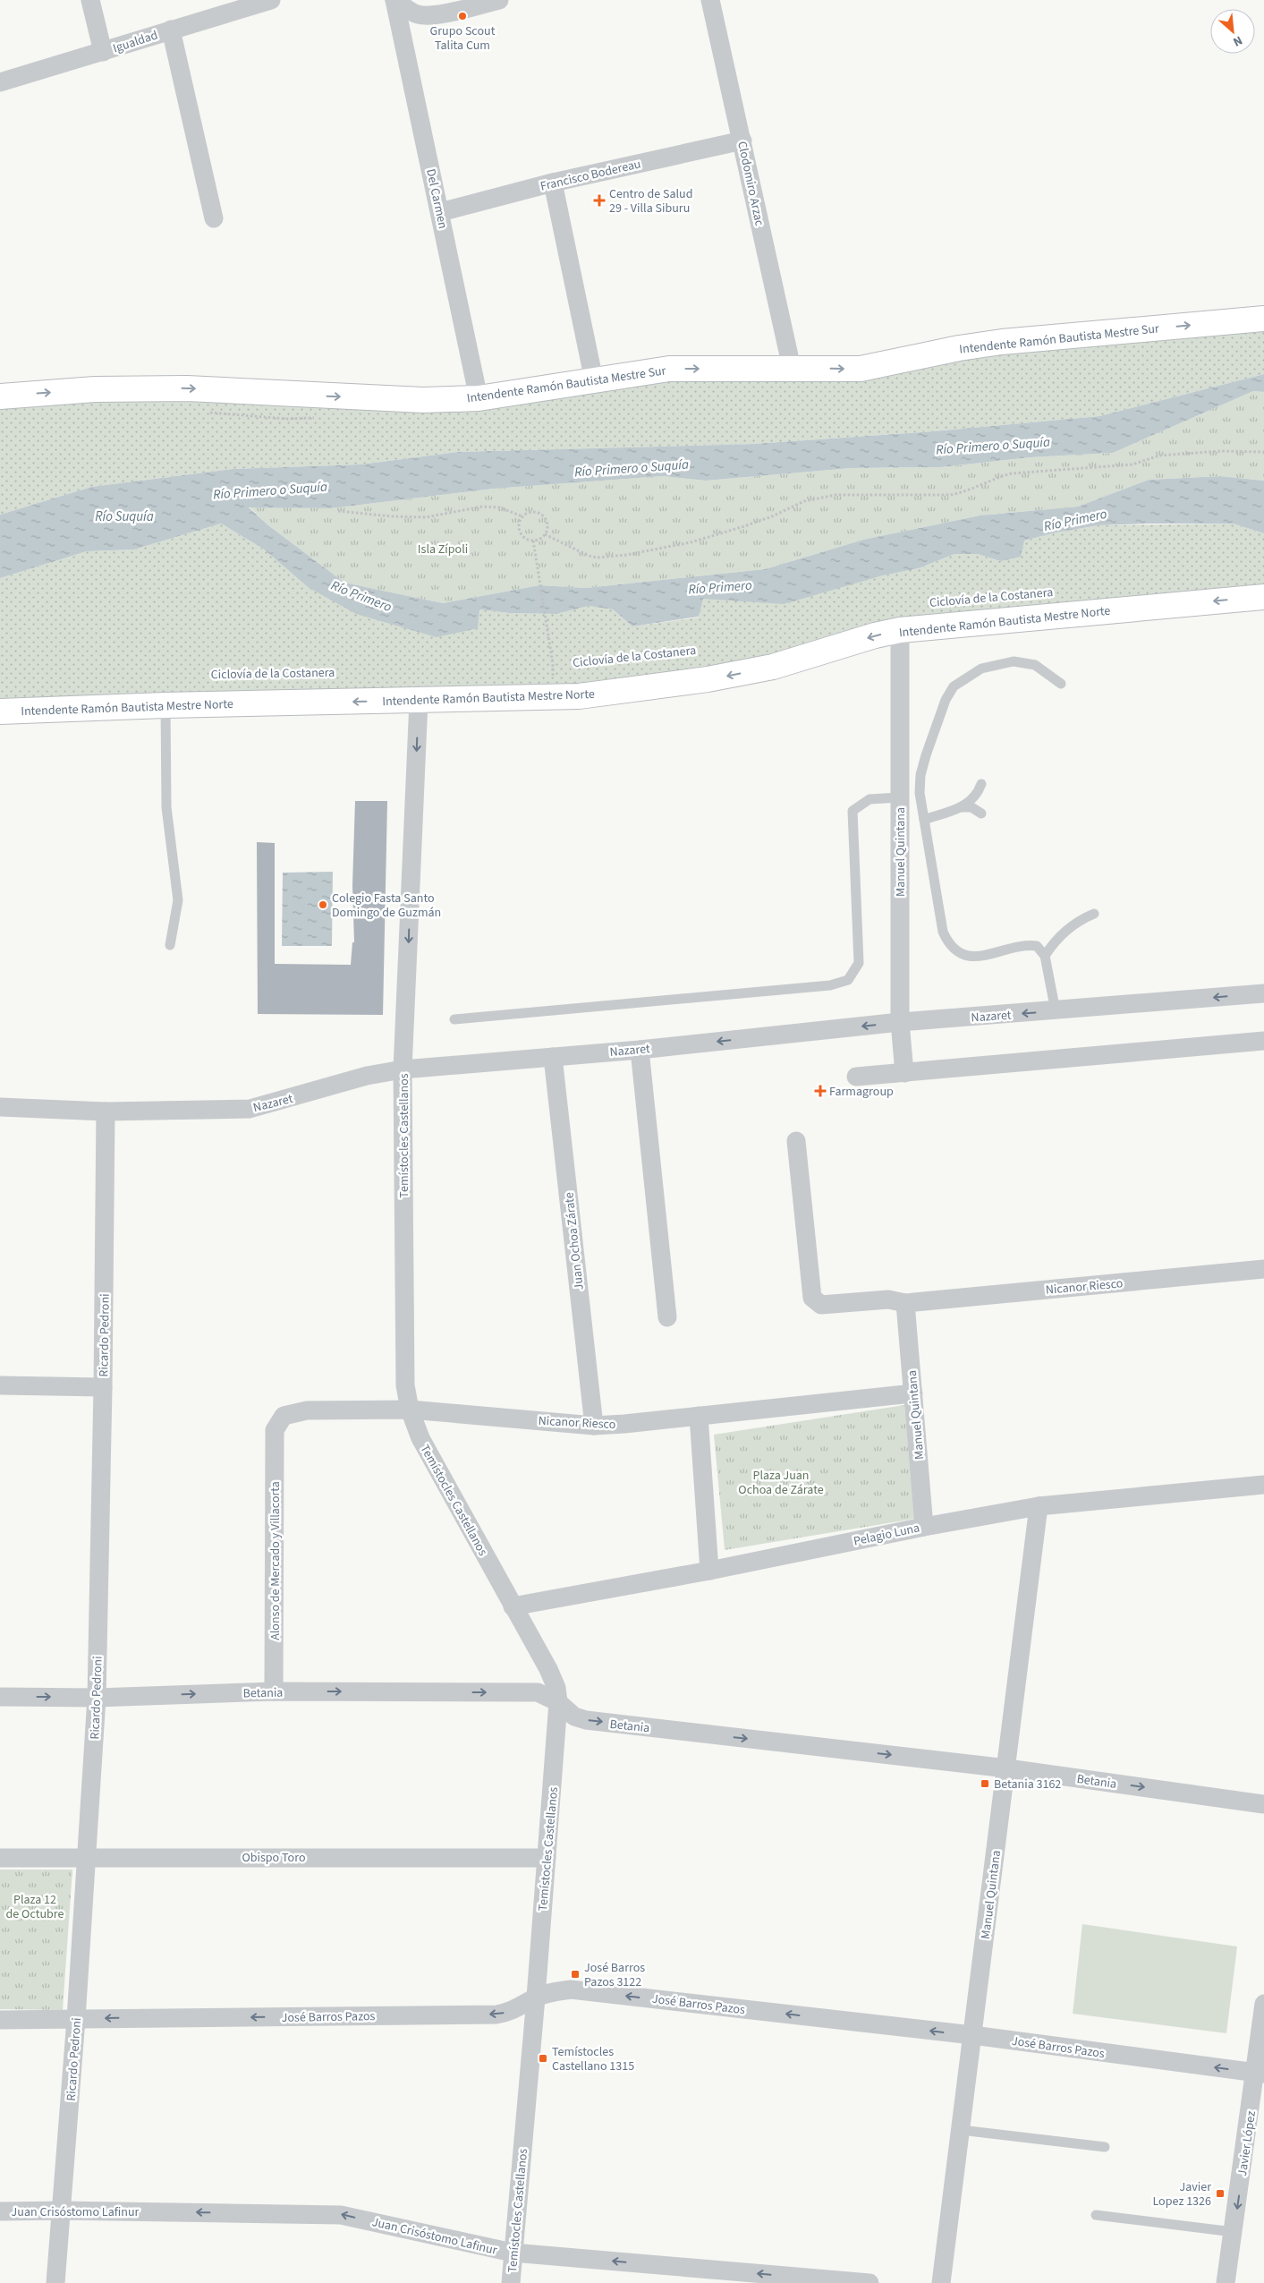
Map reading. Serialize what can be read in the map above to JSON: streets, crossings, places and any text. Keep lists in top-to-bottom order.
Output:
{
  "streets": {
    "main road": ["Intendente Ramón Bautista Mestre Sur", "Intendente Ramón Bautista Mestre Norte"],
    "street": [
      "Igualdad",
      "Francisco Bodereau",
      "Clodomiro Arzac",
      "Del Carmen",
      "Manuel Quintana",
      "Nazaret",
      "Temístocles Castellanos",
      "Juan Ochoa Zárate",
      "Nicanor Riesco",
      "Ricardo Pedroni",
      "Pelagio Luna",
      "Alonso de Mercado y Villacorta",
      "Betania",
      "Obispo Toro",
      "José Barros Pazos",
      "Javier López",
      "Juan Crisóstomo Lafinur"
    ],
    "path": ["Ciclovía de la Costanera"]
  },
  "crossings": [
    ["Francisco Bodereau", "Clodomiro Arzac"],
    ["Francisco Bodereau", "Del Carmen"],
    ["Clodomiro Arzac", "Intendente Ramón Bautista Mestre Sur"],
    ["Del Carmen", "Intendente Ramón Bautista Mestre Sur"],
    ["Intendente Ramón Bautista Mestre Norte", "Manuel Quintana"],
    ["Intendente Ramón Bautista Mestre Norte", "Temístocles Castellanos"],
    ["Manuel Quintana", "Nazaret"],
    ["Manuel Quintana", "Nicanor Riesco"],
    ["Manuel Quintana", "Pelagio Luna"],
    ["Manuel Quintana", "Betania"],
    ["Manuel Quintana", "José Barros Pazos"],
    ["Nazaret", "Temístocles Castellanos"],
    ["Nazaret", "Juan Ochoa Zárate"],
    ["Nazaret", "Ricardo Pedroni"],
    ["Temístocles Castellanos", "Nicanor Riesco"],
    ["Temístocles Castellanos", "Pelagio Luna"],
    ["Temístocles Castellanos", "Betania"],
    ["Temístocles Castellanos", "Obispo Toro"],
    ["Temístocles Castellanos", "José Barros Pazos"],
    ["Temístocles Castellanos", "Juan Crisóstomo Lafinur"],
    ["Juan Ochoa Zárate", "Nicanor Riesco"],
    ["Nicanor Riesco", "Alonso de Mercado y Villacorta"],
    ["Ricardo Pedroni", "Betania"],
    ["Ricardo Pedroni", "Obispo Toro"],
    ["Ricardo Pedroni", "José Barros Pazos"],
    ["Ricardo Pedroni", "Juan Crisóstomo Lafinur"],
    ["Alonso de Mercado y Villacorta", "Betania"],
    ["José Barros Pazos", "Javier López"]
  ],
  "one_way": [
    "Intendente Ramón Bautista Mestre Sur",
    "Intendente Ramón Bautista Mestre Norte",
    "Betania",
    "José Barros Pazos",
    "Javier López",
    "Juan Crisóstomo Lafinur"
  ],
  "water": ["Río Primero o Suquía", "Río Suquía", "Río Primero"],
  "parks": ["Isla Zípoli", "Plaza Juan Ochoa de Zárate", "Plaza 12 de Octubre"],
  "places": {
    "other": ["Grupo Scout Talita Cum", "Colegio Fasta Santo Domingo de Guzmán"],
    "health": ["Centro de Salud 29 - Villa Siburu", "Farmagroup"],
    "transit": [
      "Betania 3162",
      "José Barros Pazos 3122",
      "Temístocles Castellano 1315",
      "Javier Lopez 1326"
    ]
  },
  "north": "bottom right"
}
